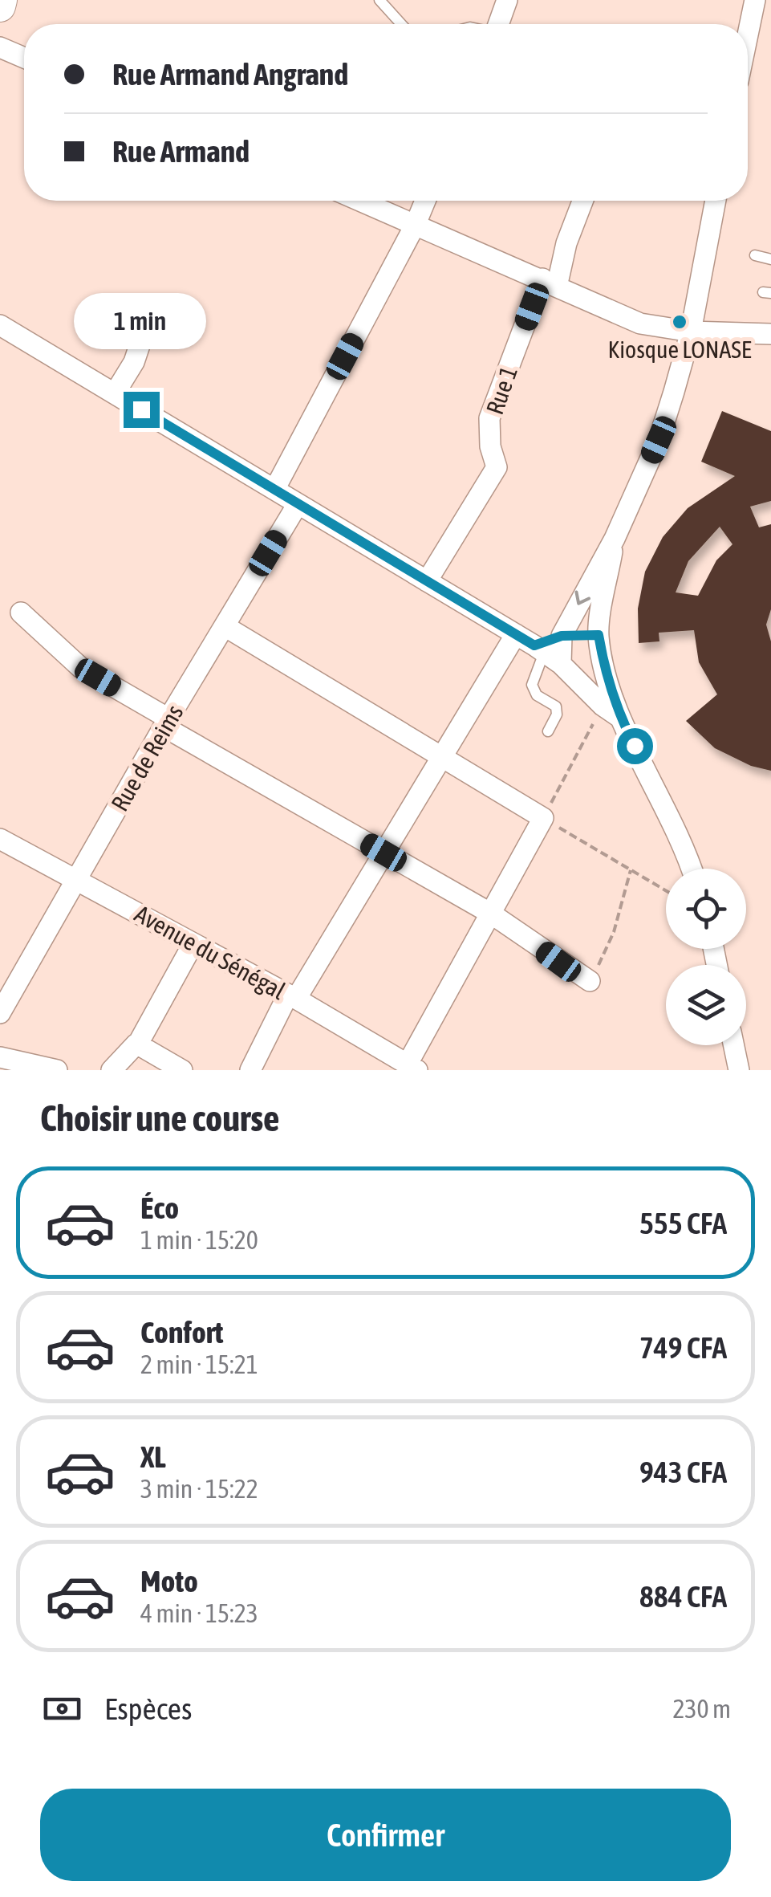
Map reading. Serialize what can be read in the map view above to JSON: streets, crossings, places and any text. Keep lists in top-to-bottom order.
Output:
{
  "streets": {
    "street": ["Rue 1", "Rue de Reims", "Avenue du Sénégal"]
  },
  "crossings": [
    ["Rue de Reims", "Avenue du Sénégal"]
  ],
  "places": ["Kiosque LONASE"],
  "page": {
    "banner": ["Rue Armand Angrand", "Rue Armand"],
    "bubble": "1 min",
    "heading": "Choisir une course",
    "list": [
      {
        "name": "Éco",
        "note": "1 min · 15:20",
        "value": "555 CFA"
      },
      {
        "name": "Confort",
        "note": "2 min · 15:21",
        "value": "749 CFA"
      },
      {
        "name": "XL",
        "note": "3 min · 15:22",
        "value": "943 CFA"
      },
      {
        "name": "Moto",
        "note": "4 min · 15:23",
        "value": "884 CFA"
      }
    ],
    "pay": ["Espèces", "230 m"],
    "buttons": "Confirmer"
  }
}
